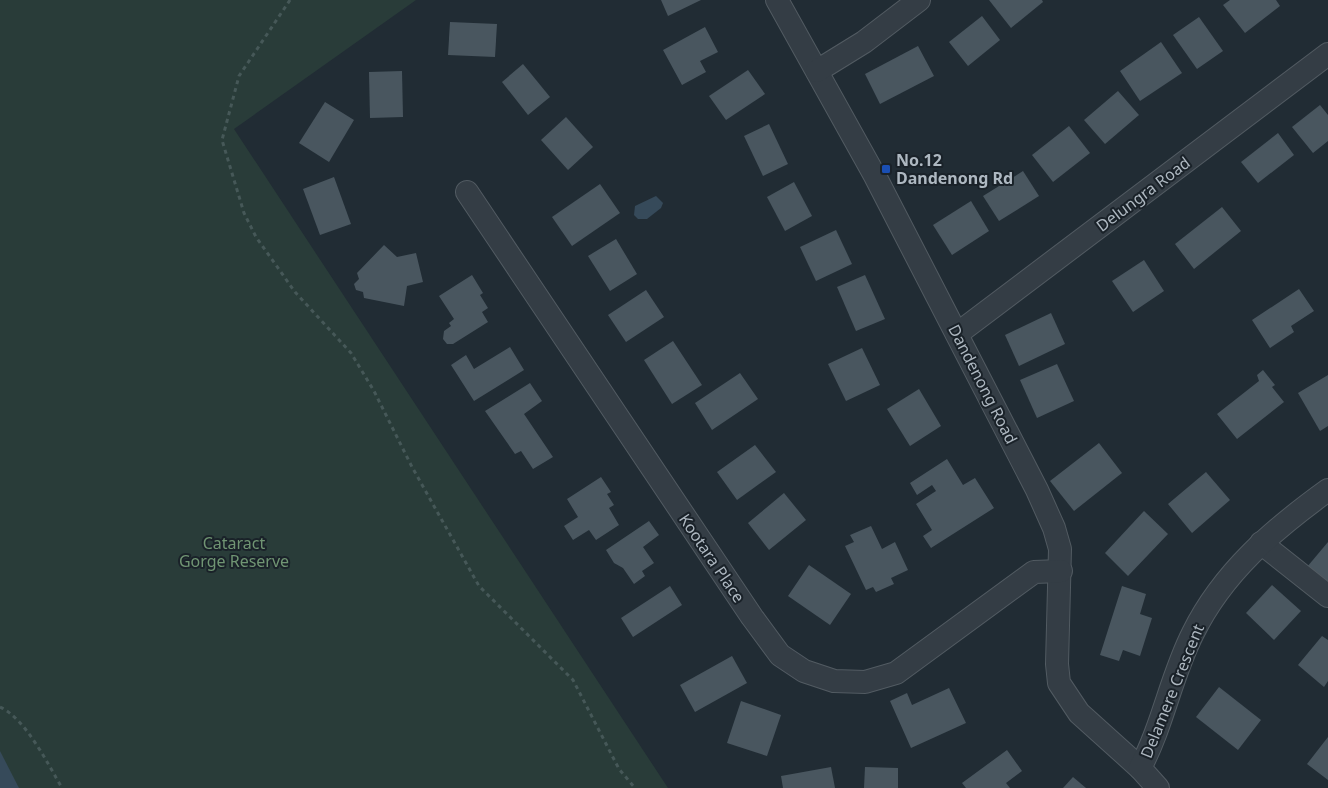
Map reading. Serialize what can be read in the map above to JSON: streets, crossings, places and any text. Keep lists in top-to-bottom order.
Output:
{
  "streets": {
    "street": [
      "Delungra Road",
      "Dandenong Road",
      "Kootara Place",
      "Delamere Crescent"
    ]
  },
  "crossings": [
    ["Delungra Road", "Dandenong Road"],
    ["Dandenong Road", "Kootara Place"],
    ["Dandenong Road", "Delamere Crescent"]
  ],
  "parks": ["Cataract Gorge Reserve"],
  "places": {
    "transit": ["No.12 Dandenong Rd"]
  }
}
